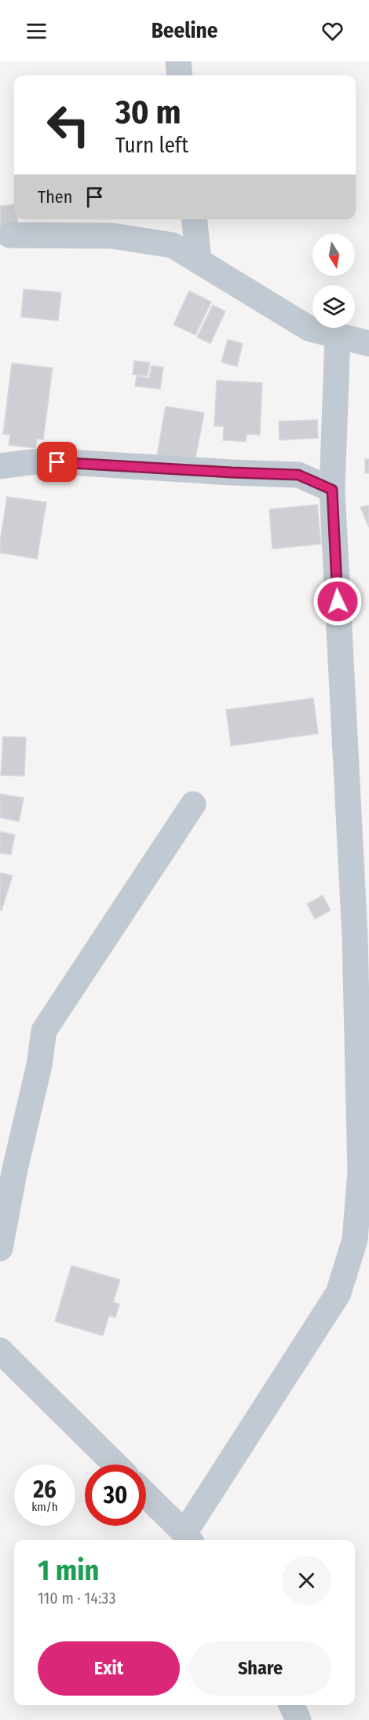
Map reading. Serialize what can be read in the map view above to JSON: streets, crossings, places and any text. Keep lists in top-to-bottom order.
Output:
{
  "north": "bottom",
  "page": {
    "header": "Beeline",
    "turn": ["30 m", "Turn left"],
    "then": "Then",
    "speed": "26 km/h",
    "limit": "30",
    "heading": ["1 min", "110 m · 14:33"],
    "buttons": ["Exit", "Share"]
  }
}
